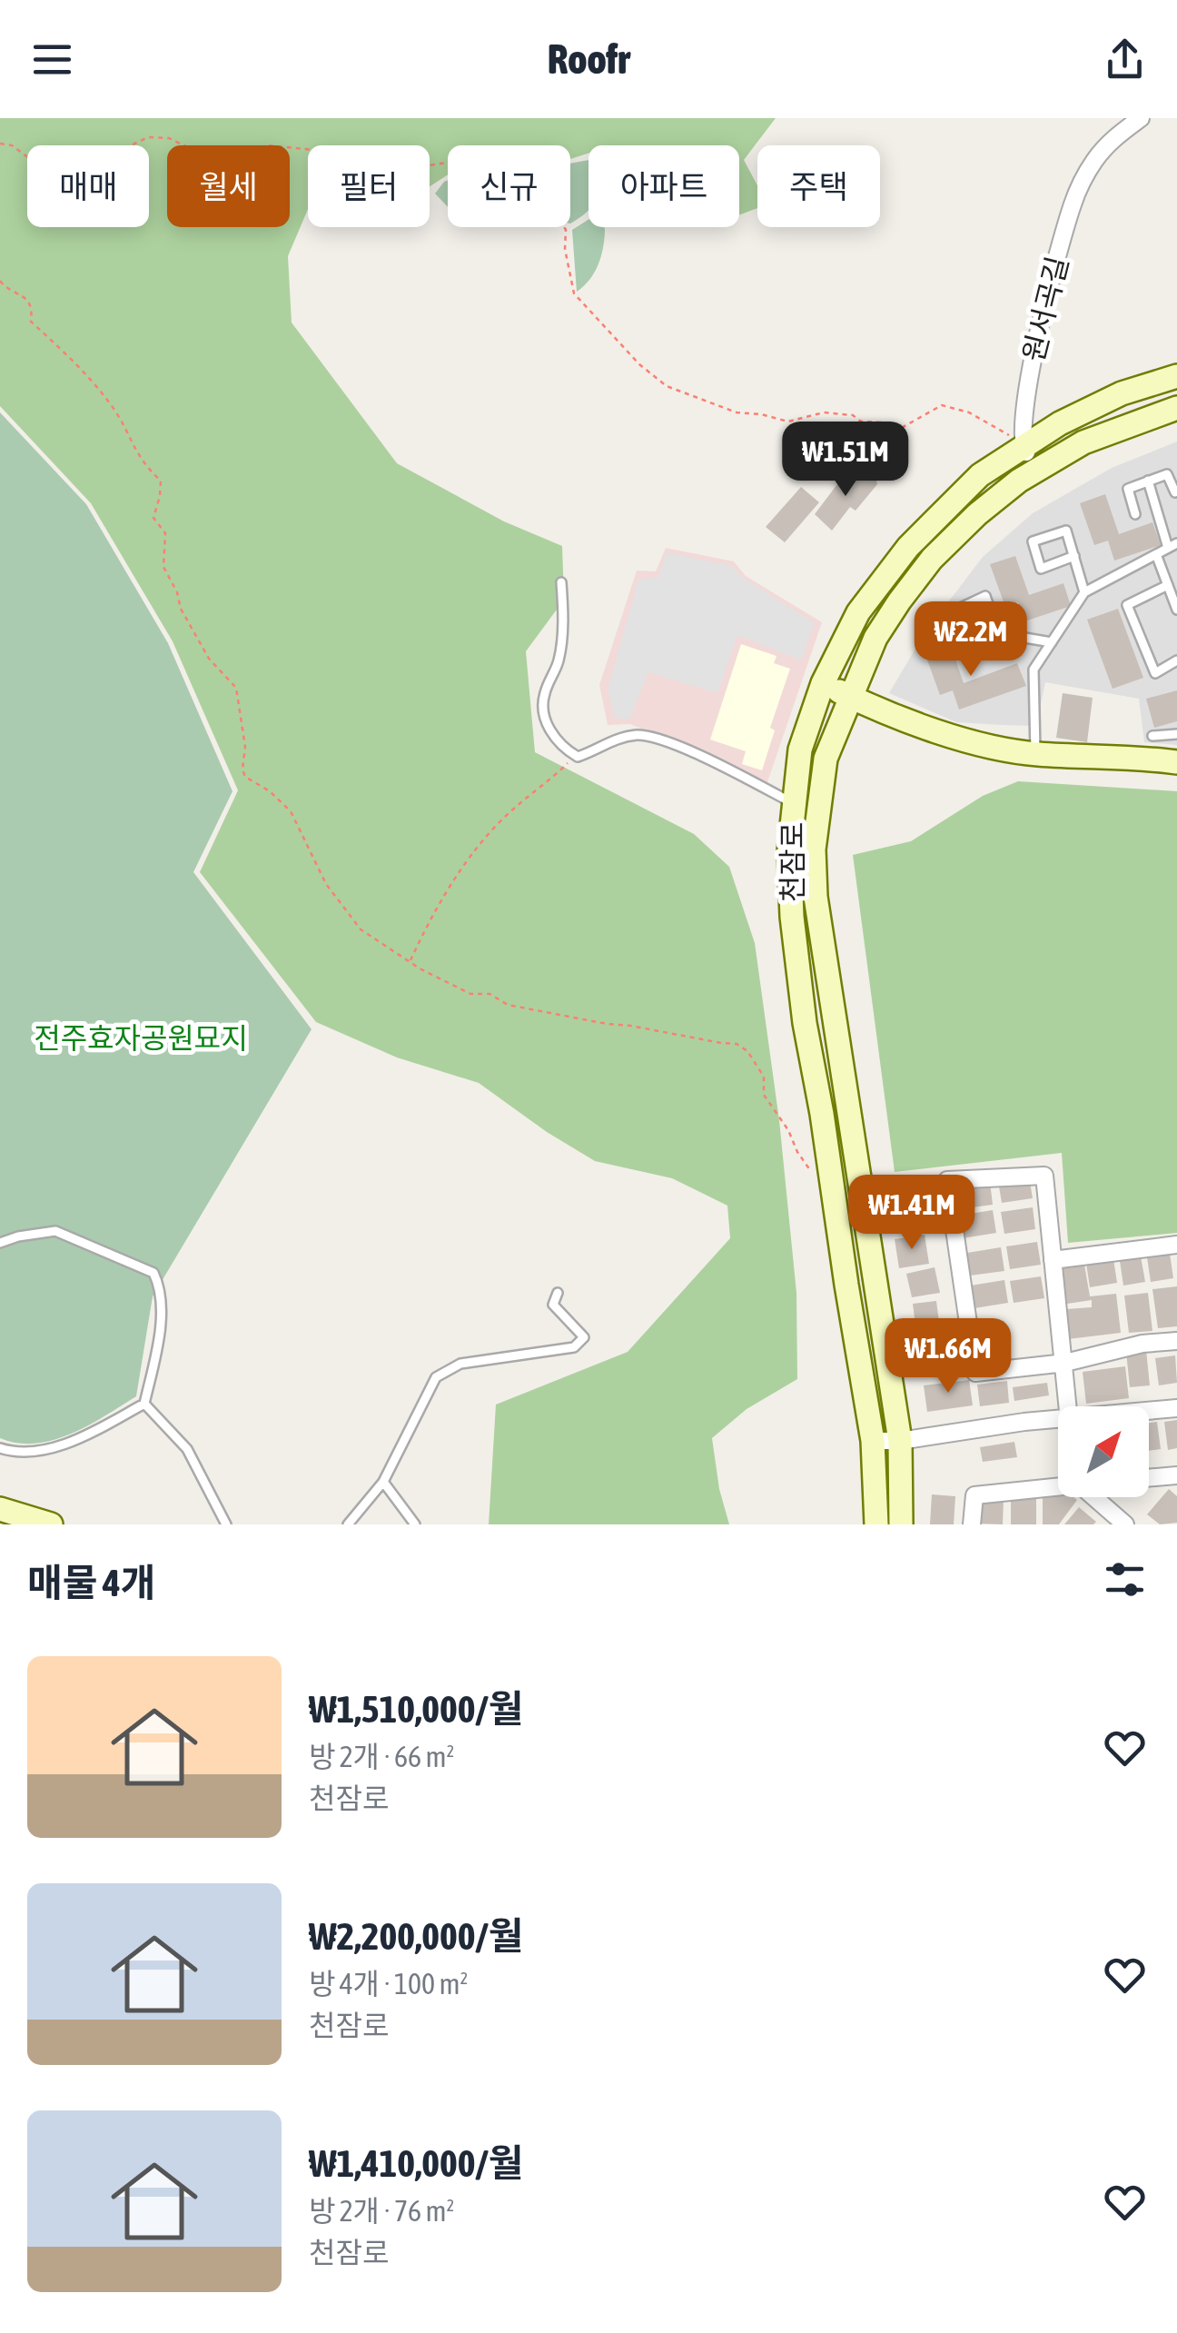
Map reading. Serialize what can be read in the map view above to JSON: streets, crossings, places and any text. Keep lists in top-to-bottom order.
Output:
{
  "streets": {
    "street": ["원서곡길", "천잠로"]
  },
  "crossings": [
    ["원서곡길", "천잠로"]
  ],
  "parks": ["전주효자공원묘지"],
  "north": "top right",
  "page": {
    "header": "Roofr",
    "chip": [
      "매매",
      "월세",
      "필터",
      "신규",
      "아파트",
      "주택"
    ],
    "price": [
      "₩1.51M",
      "₩2.2M",
      "₩1.41M",
      "₩1.66M"
    ],
    "heading": "매물 4개",
    "list": [
      {
        "name": "₩1,510,000/월",
        "note": "방 2개 · 66 m² · 천잠로"
      },
      {
        "name": "₩2,200,000/월",
        "note": "방 4개 · 100 m² · 천잠로"
      },
      {
        "name": "₩1,410,000/월",
        "note": "방 2개 · 76 m² · 천잠로"
      }
    ]
  }
}
